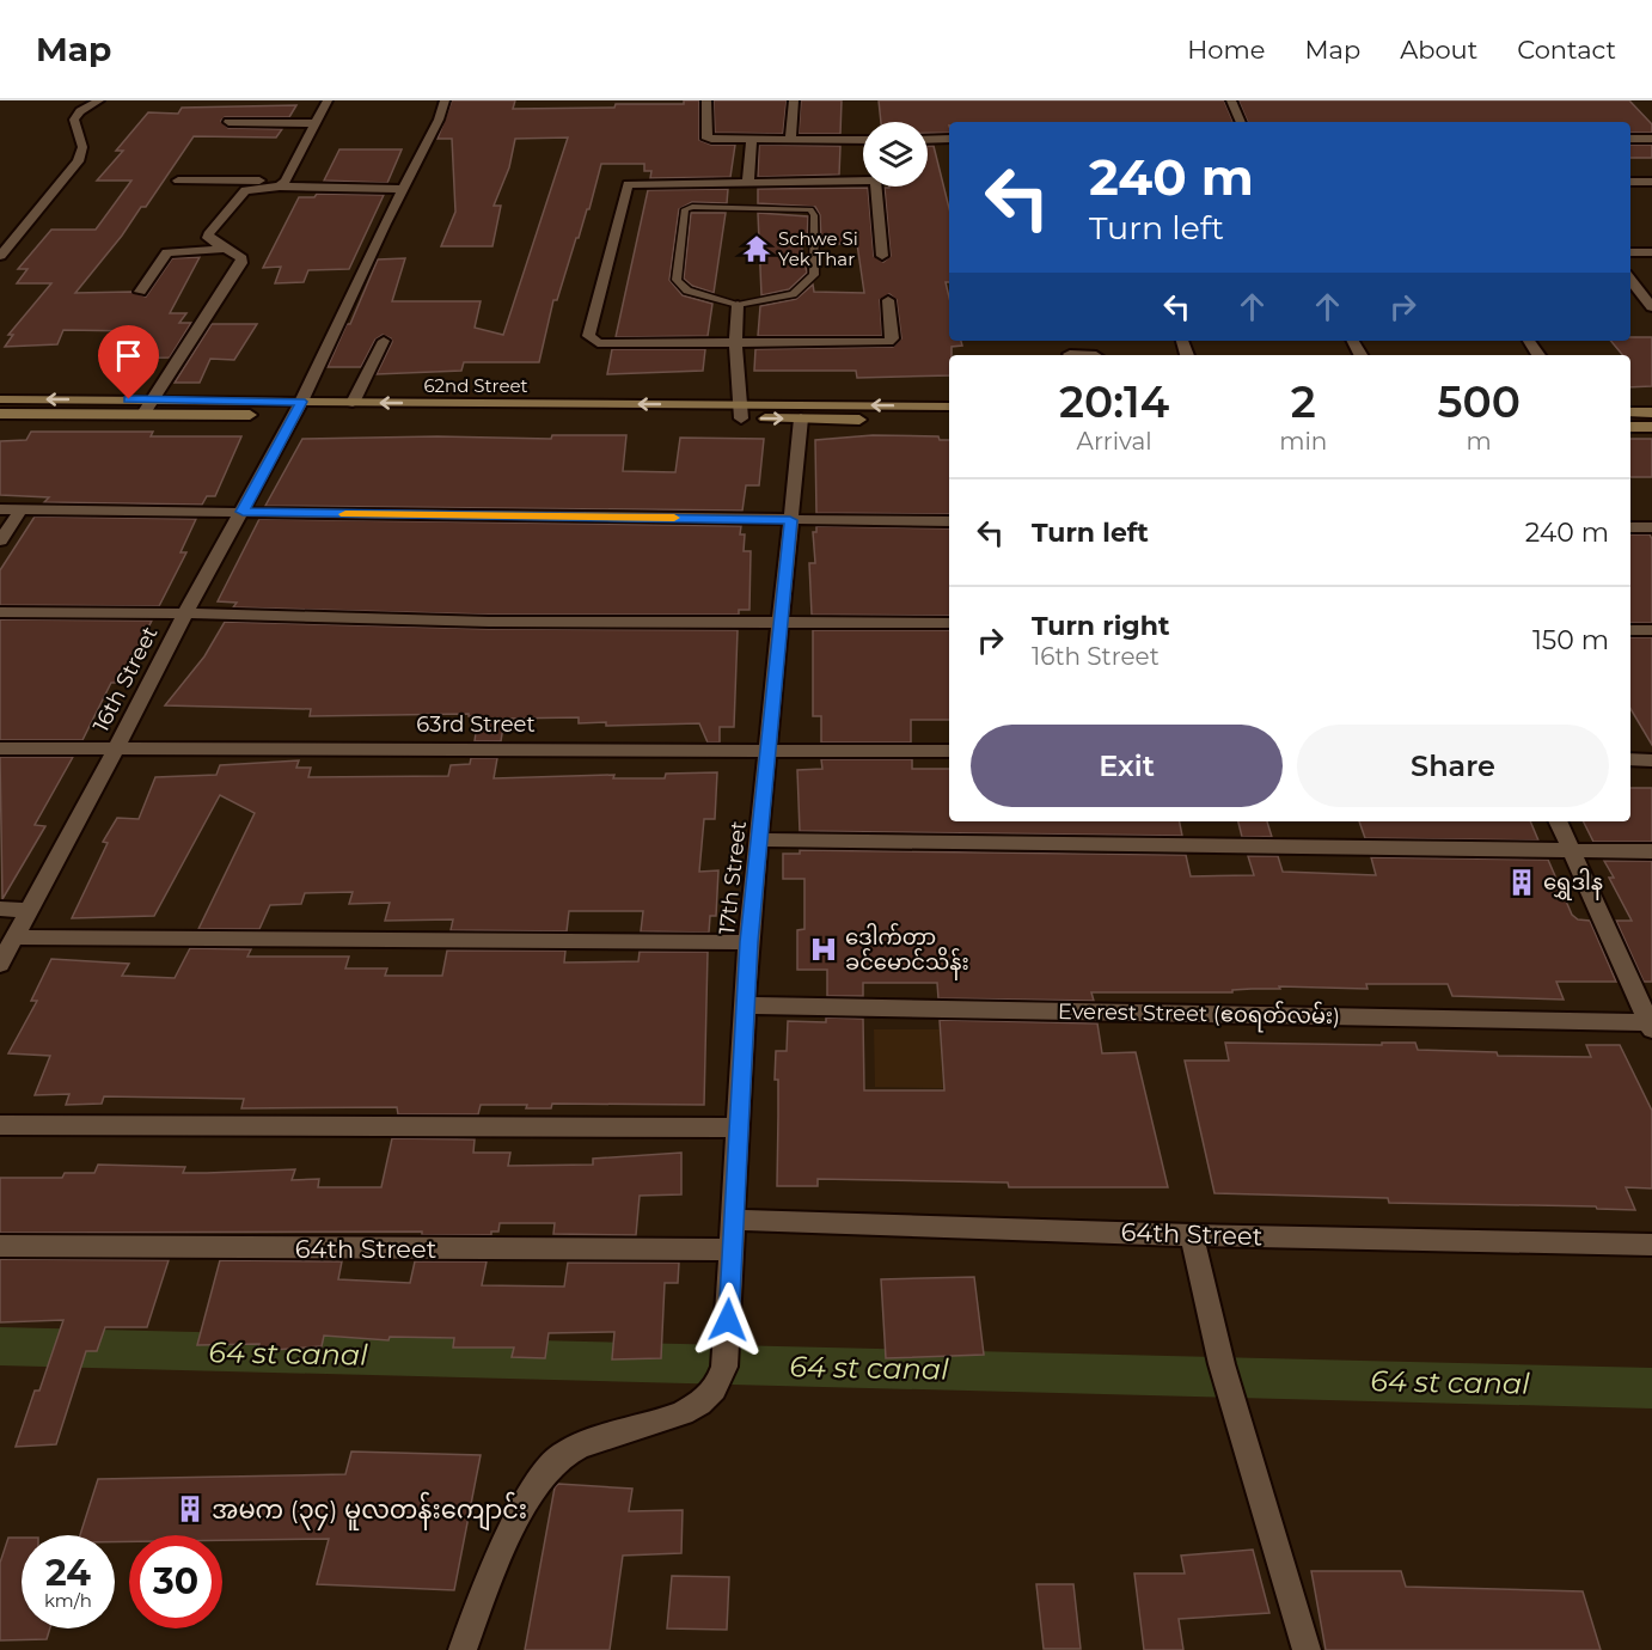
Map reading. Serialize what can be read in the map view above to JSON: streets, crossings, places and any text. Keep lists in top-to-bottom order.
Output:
{
  "streets": {
    "main road": ["62nd Street"],
    "street": [
      "16th Street",
      "63rd Street",
      "17th Street",
      "Everest Street (ဧ၀ရတ်လမ်း)",
      "64th Street"
    ]
  },
  "crossings": [
    ["62nd Street", "16th Street"],
    ["62nd Street", "17th Street"],
    ["16th Street", "63rd Street"],
    ["63rd Street", "17th Street"],
    ["17th Street", "Everest Street (ဧ၀ရတ်လမ်း)"],
    ["17th Street", "64th Street"]
  ],
  "water": ["64 st canal"],
  "places": {
    "temple": ["Schwe Si Yek Thar"],
    "building": ["ရွှေဒါန", "အမက (၃၄) မူလတန်းကျောင်း"],
    "hospital": ["ဒေါက်တာ ခင်မောင်သိန်း"]
  },
  "page": {
    "header": "Map",
    "nav": [
      "Home",
      "Map",
      "About",
      "Contact"
    ],
    "turn": ["240 m", "Turn left"],
    "eta": [
      "20:14",
      "Arrival",
      "2",
      "min",
      "500",
      "m"
    ],
    "list": [
      {
        "name": "Turn left",
        "value": "240 m"
      },
      {
        "name": "Turn right",
        "note": "16th Street",
        "value": "150 m"
      }
    ],
    "buttons": ["Exit", "Share"],
    "speed": "24 km/h",
    "limit": "30"
  }
}
